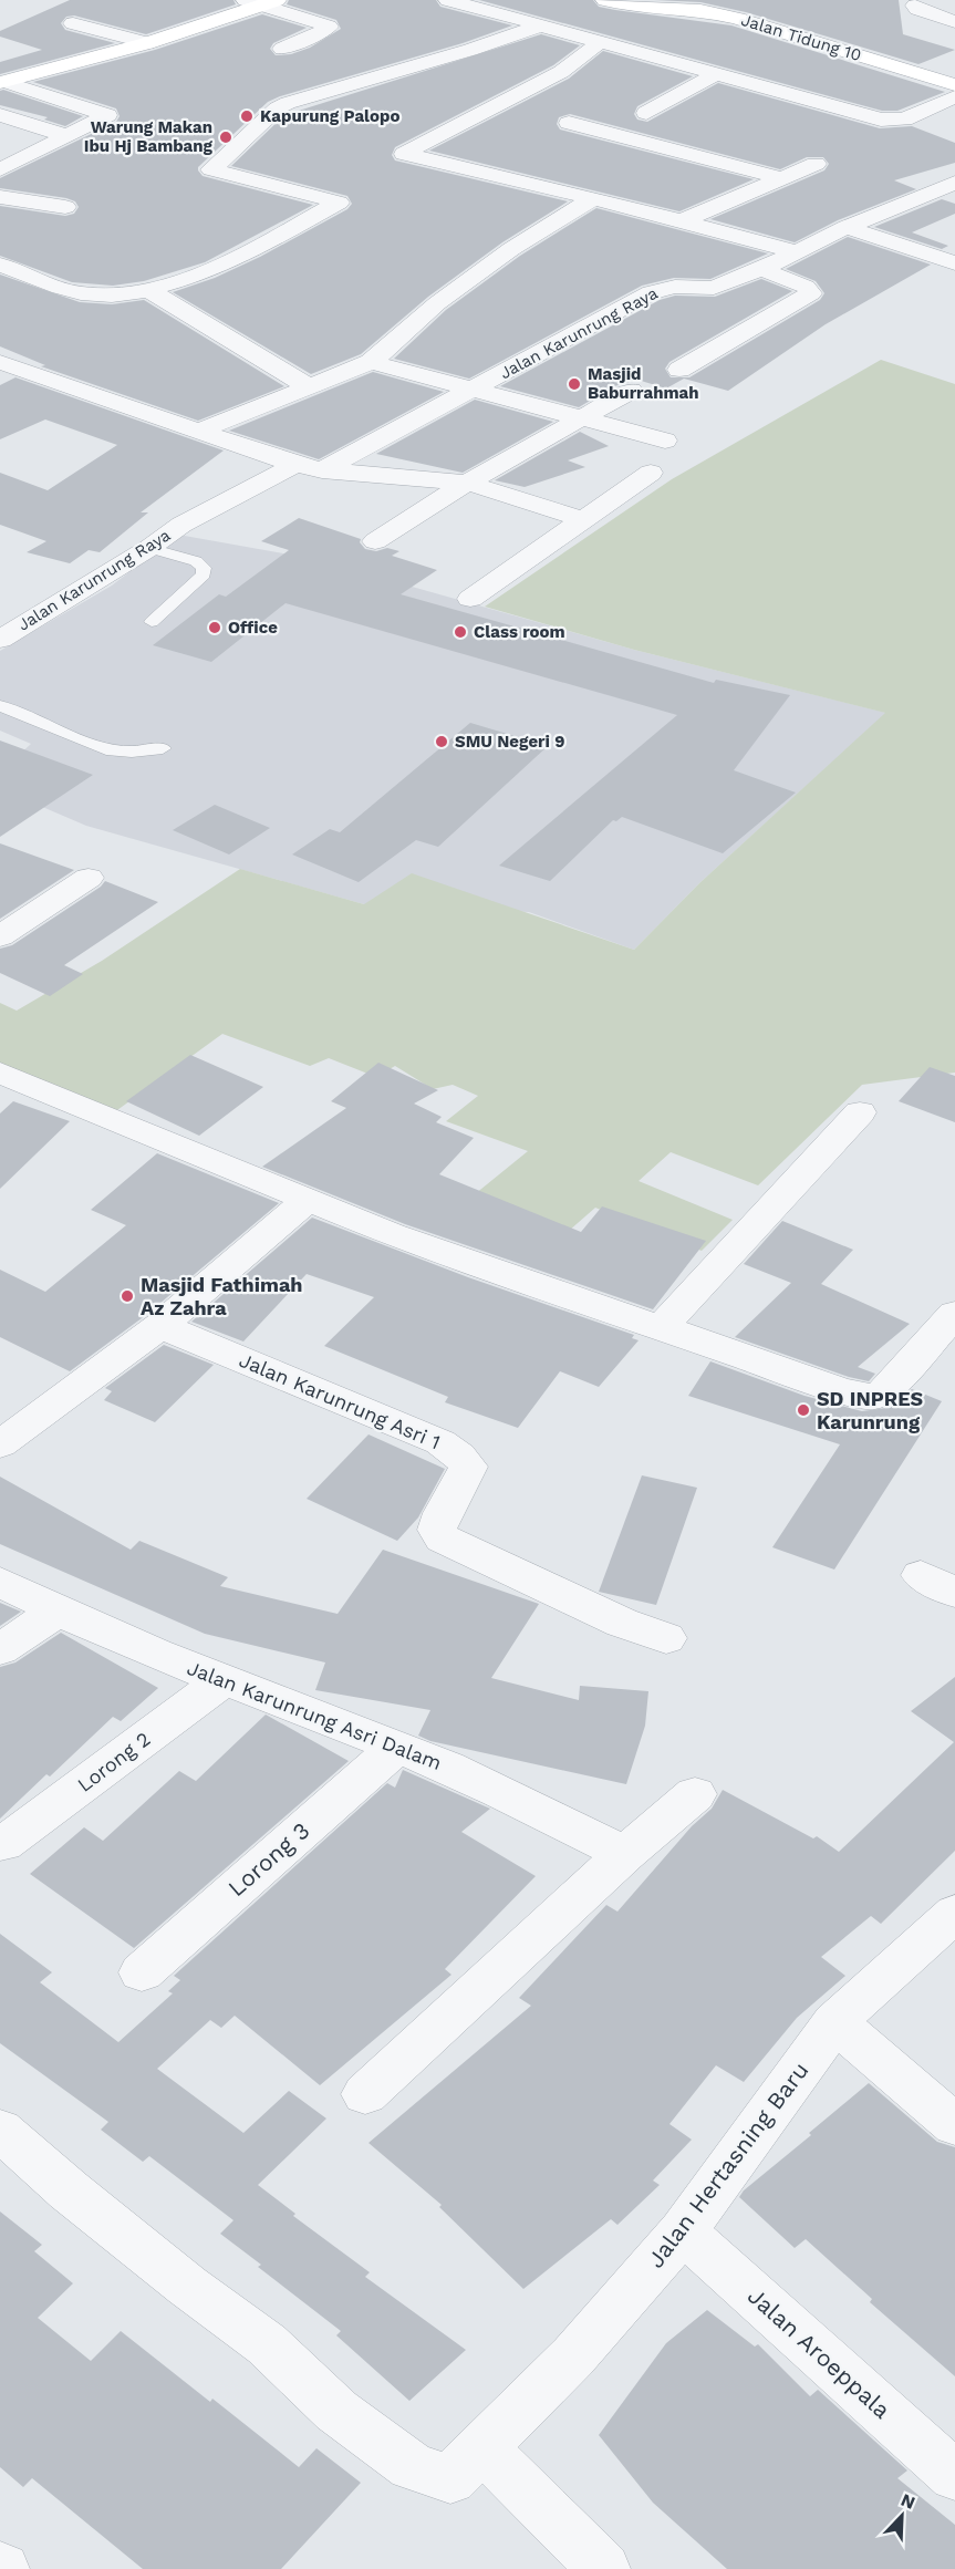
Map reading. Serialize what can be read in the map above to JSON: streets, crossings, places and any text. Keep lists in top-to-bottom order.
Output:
{
  "streets": {
    "street": [
      "Jalan Tidung 10",
      "Jalan Karunrung Raya",
      "Jalan Karunrung Asri 1",
      "Jalan Karunrung Asri Dalam",
      "Lorong 2",
      "Lorong 3",
      "Jalan Hertasning Baru",
      "Jalan Aroeppala"
    ]
  },
  "crossings": [
    ["Jalan Karunrung Asri Dalam", "Lorong 2"],
    ["Jalan Karunrung Asri Dalam", "Lorong 3"],
    ["Jalan Hertasning Baru", "Jalan Aroeppala"]
  ],
  "places": [
    "Kapurung Palopo",
    "Warung Makan Ibu Hj Bambang",
    "Masjid Baburrahmah",
    "Office",
    "Class room",
    "SMU Negeri 9",
    "Masjid Fathimah Az Zahra",
    "SD INPRES Karunrung"
  ],
  "north": "top right"
}
